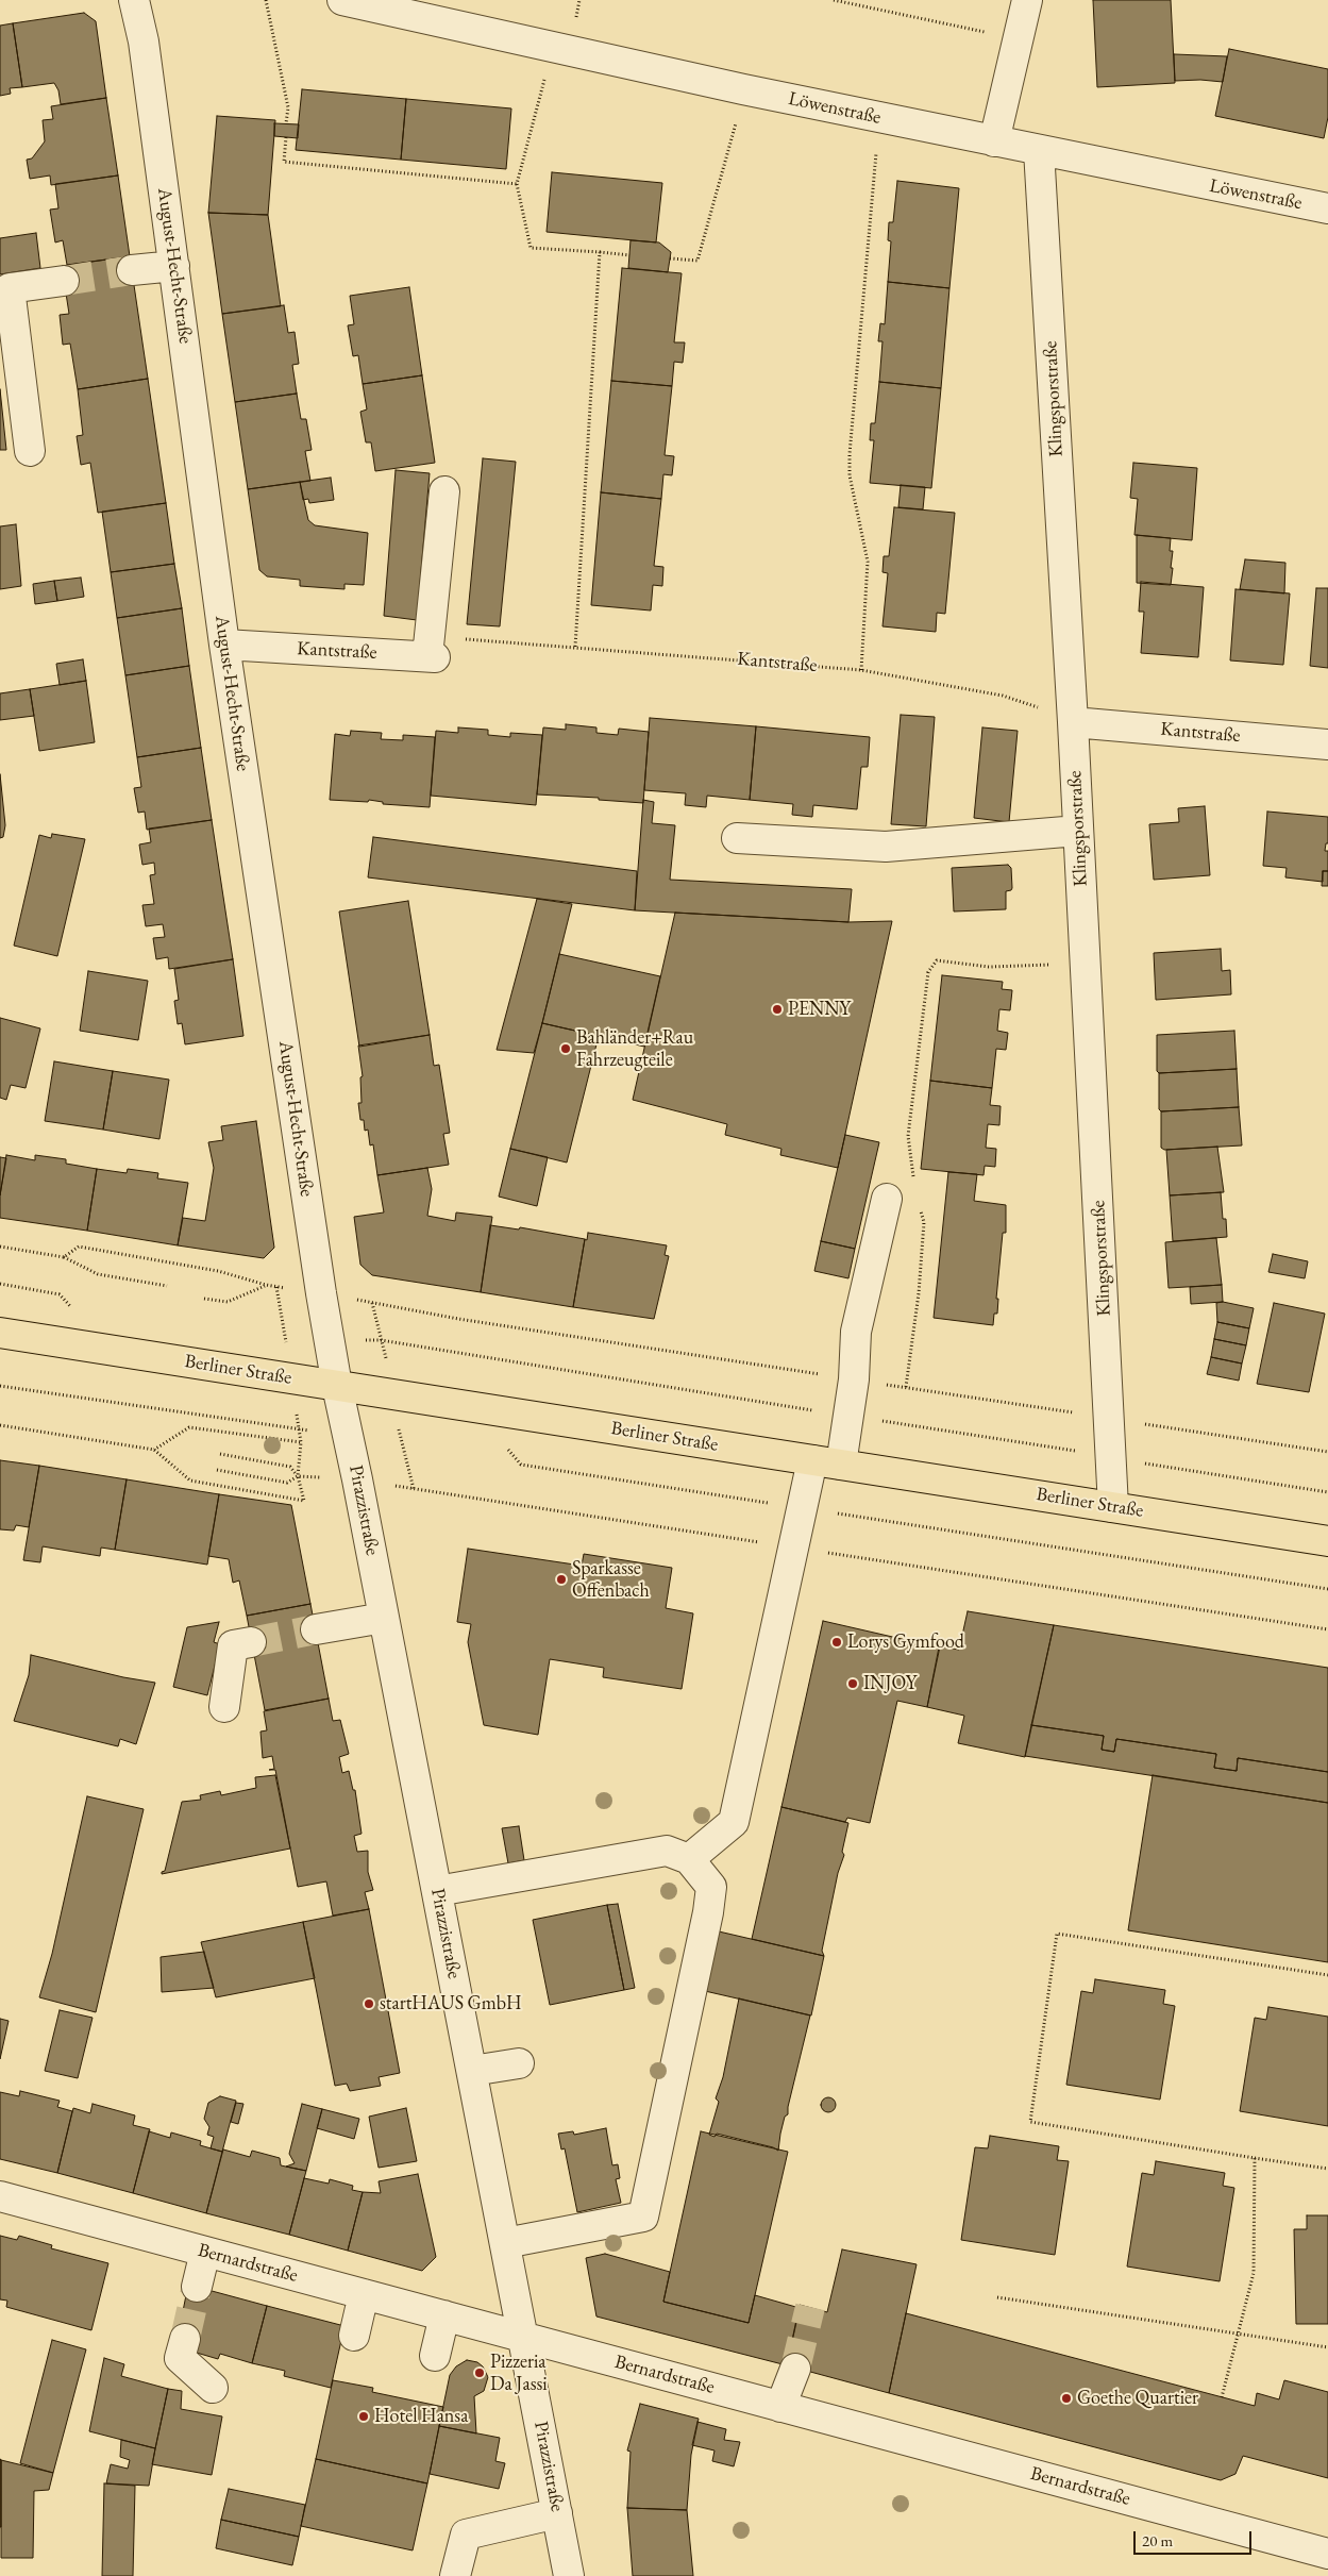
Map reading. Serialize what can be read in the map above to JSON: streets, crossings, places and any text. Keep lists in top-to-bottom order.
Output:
{
  "streets": {
    "main road": ["Berliner Straße"],
    "street": [
      "Löwenstraße",
      "August-Hecht-Straße",
      "Klingsporstraße",
      "Kantstraße",
      "Pirazzistraße",
      "Bernardstraße"
    ]
  },
  "crossings": [
    ["Löwenstraße", "Klingsporstraße"],
    ["August-Hecht-Straße", "Kantstraße"],
    ["August-Hecht-Straße", "Berliner Straße"],
    ["August-Hecht-Straße", "Pirazzistraße"],
    ["Klingsporstraße", "Kantstraße"],
    ["Klingsporstraße", "Berliner Straße"],
    ["Berliner Straße", "Pirazzistraße"],
    ["Pirazzistraße", "Bernardstraße"]
  ],
  "places": [
    "PENNY",
    "Bahländer+Rau Fahrzeugteile",
    "Sparkasse Offenbach",
    "Lorys Gymfood",
    "INJOY",
    "startHAUS GmbH",
    "Pizzeria Da Jassi",
    "Goethe Quartier",
    "Hotel Hansa"
  ],
  "scale_bar": "20 m"
}
